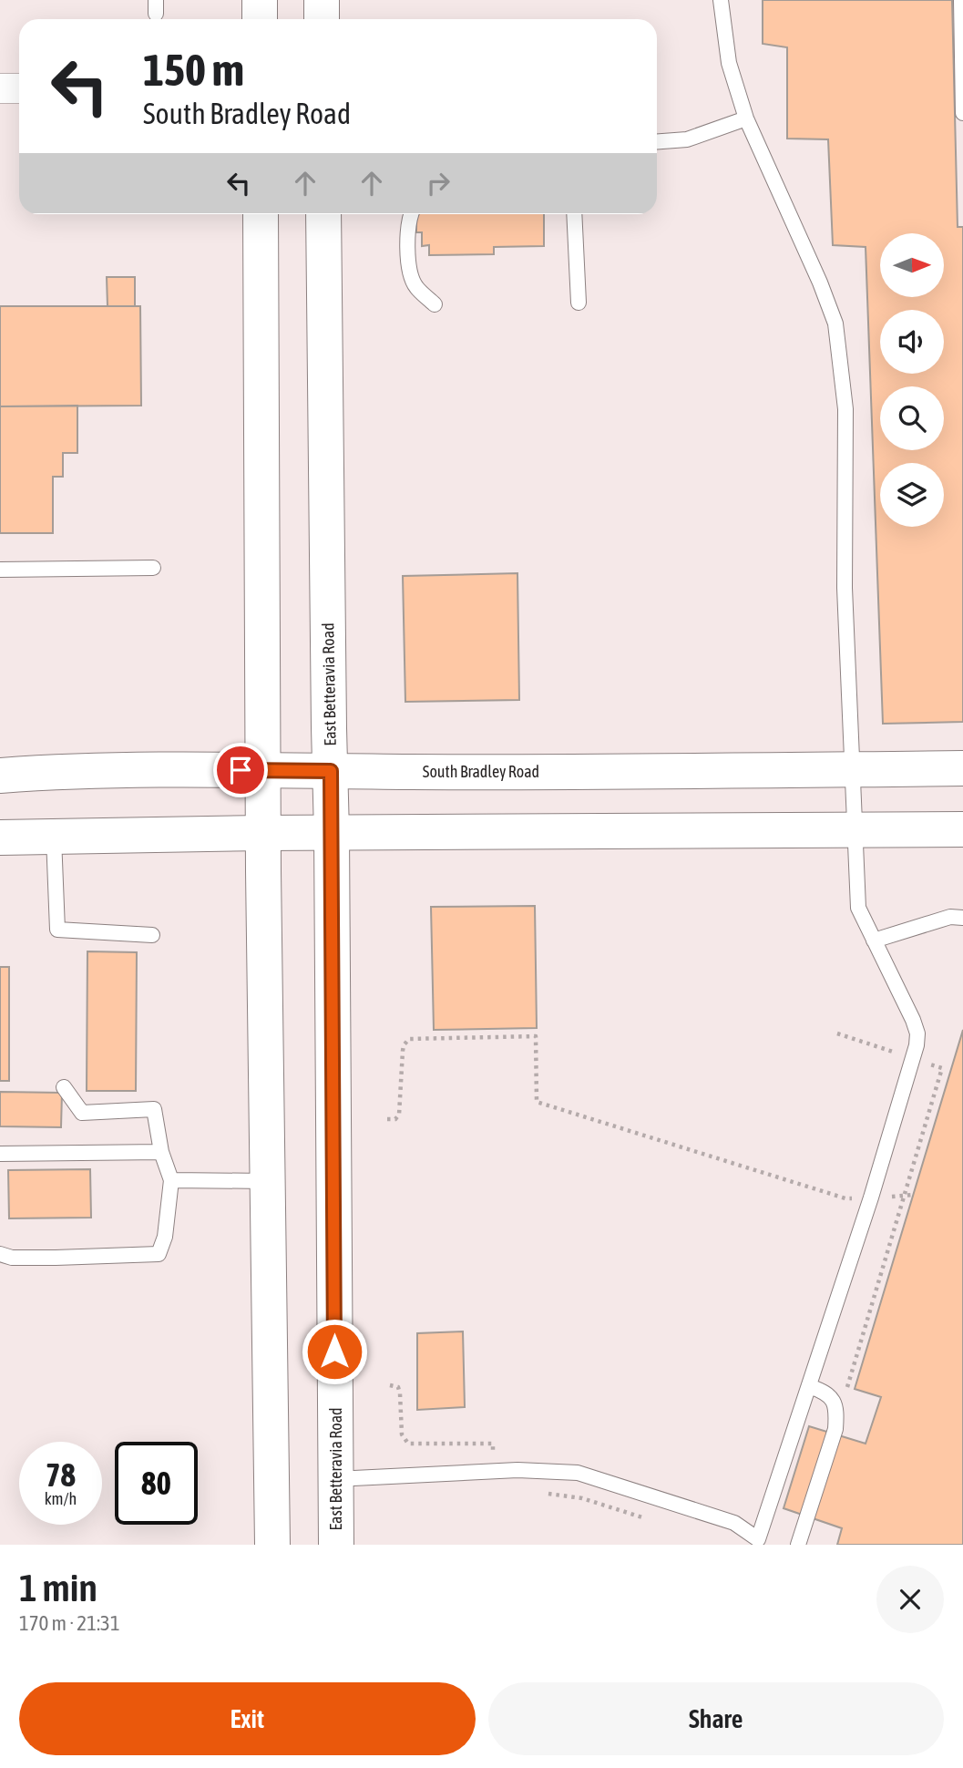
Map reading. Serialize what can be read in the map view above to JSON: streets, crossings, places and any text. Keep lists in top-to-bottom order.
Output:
{
  "streets": {
    "main road": ["East Betteravia Road", "South Bradley Road"]
  },
  "crossings": [
    ["East Betteravia Road", "South Bradley Road"]
  ],
  "north": "right",
  "page": {
    "turn": ["150 m", "South Bradley Road"],
    "speed": "78 km/h",
    "limit": "80",
    "heading": ["1 min", "170 m · 21:31"],
    "buttons": ["Exit", "Share"]
  }
}
